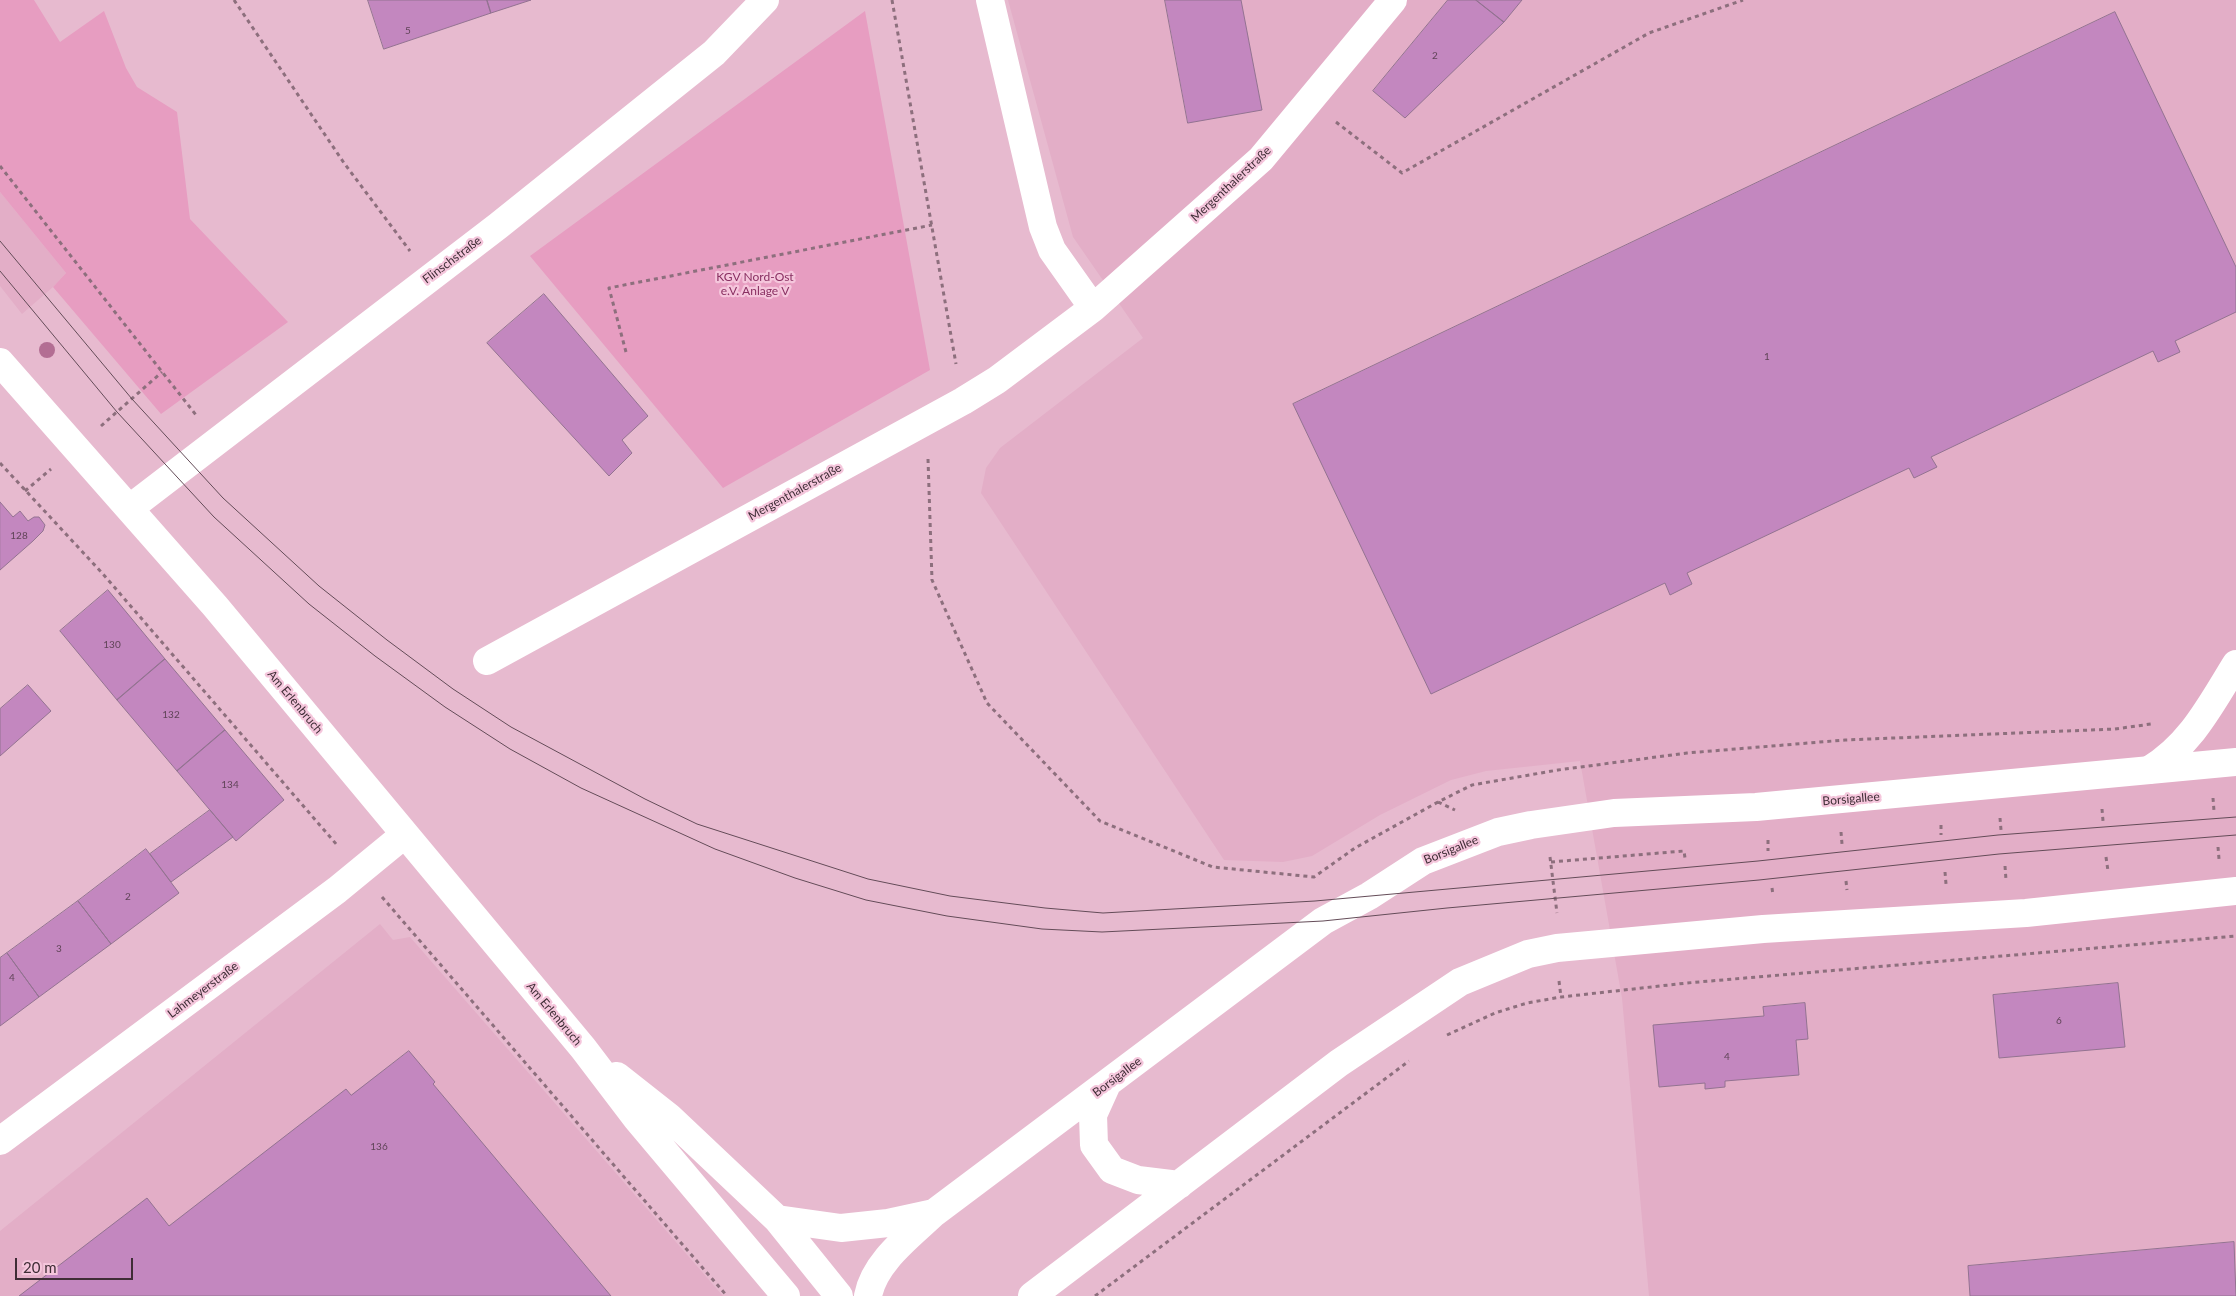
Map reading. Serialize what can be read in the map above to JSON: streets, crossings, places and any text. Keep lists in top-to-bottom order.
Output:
{
  "streets": {
    "main road": [
      "Mergenthalerstraße",
      "Flinschstraße",
      "Am Erlenbruch",
      "Borsigallee",
      "Lahmeyerstraße"
    ]
  },
  "crossings": [
    ["Flinschstraße", "Am Erlenbruch"],
    ["Am Erlenbruch", "Borsigallee"],
    ["Am Erlenbruch", "Lahmeyerstraße"]
  ],
  "parks": ["KGV Nord-Ost e.V. Anlage V"],
  "house_numbers": [
    "5",
    "2",
    "1",
    "128",
    "130",
    "132",
    "134",
    "2",
    "3",
    "4",
    "6",
    "4",
    "136"
  ],
  "scale_bar": "20 m"
}
